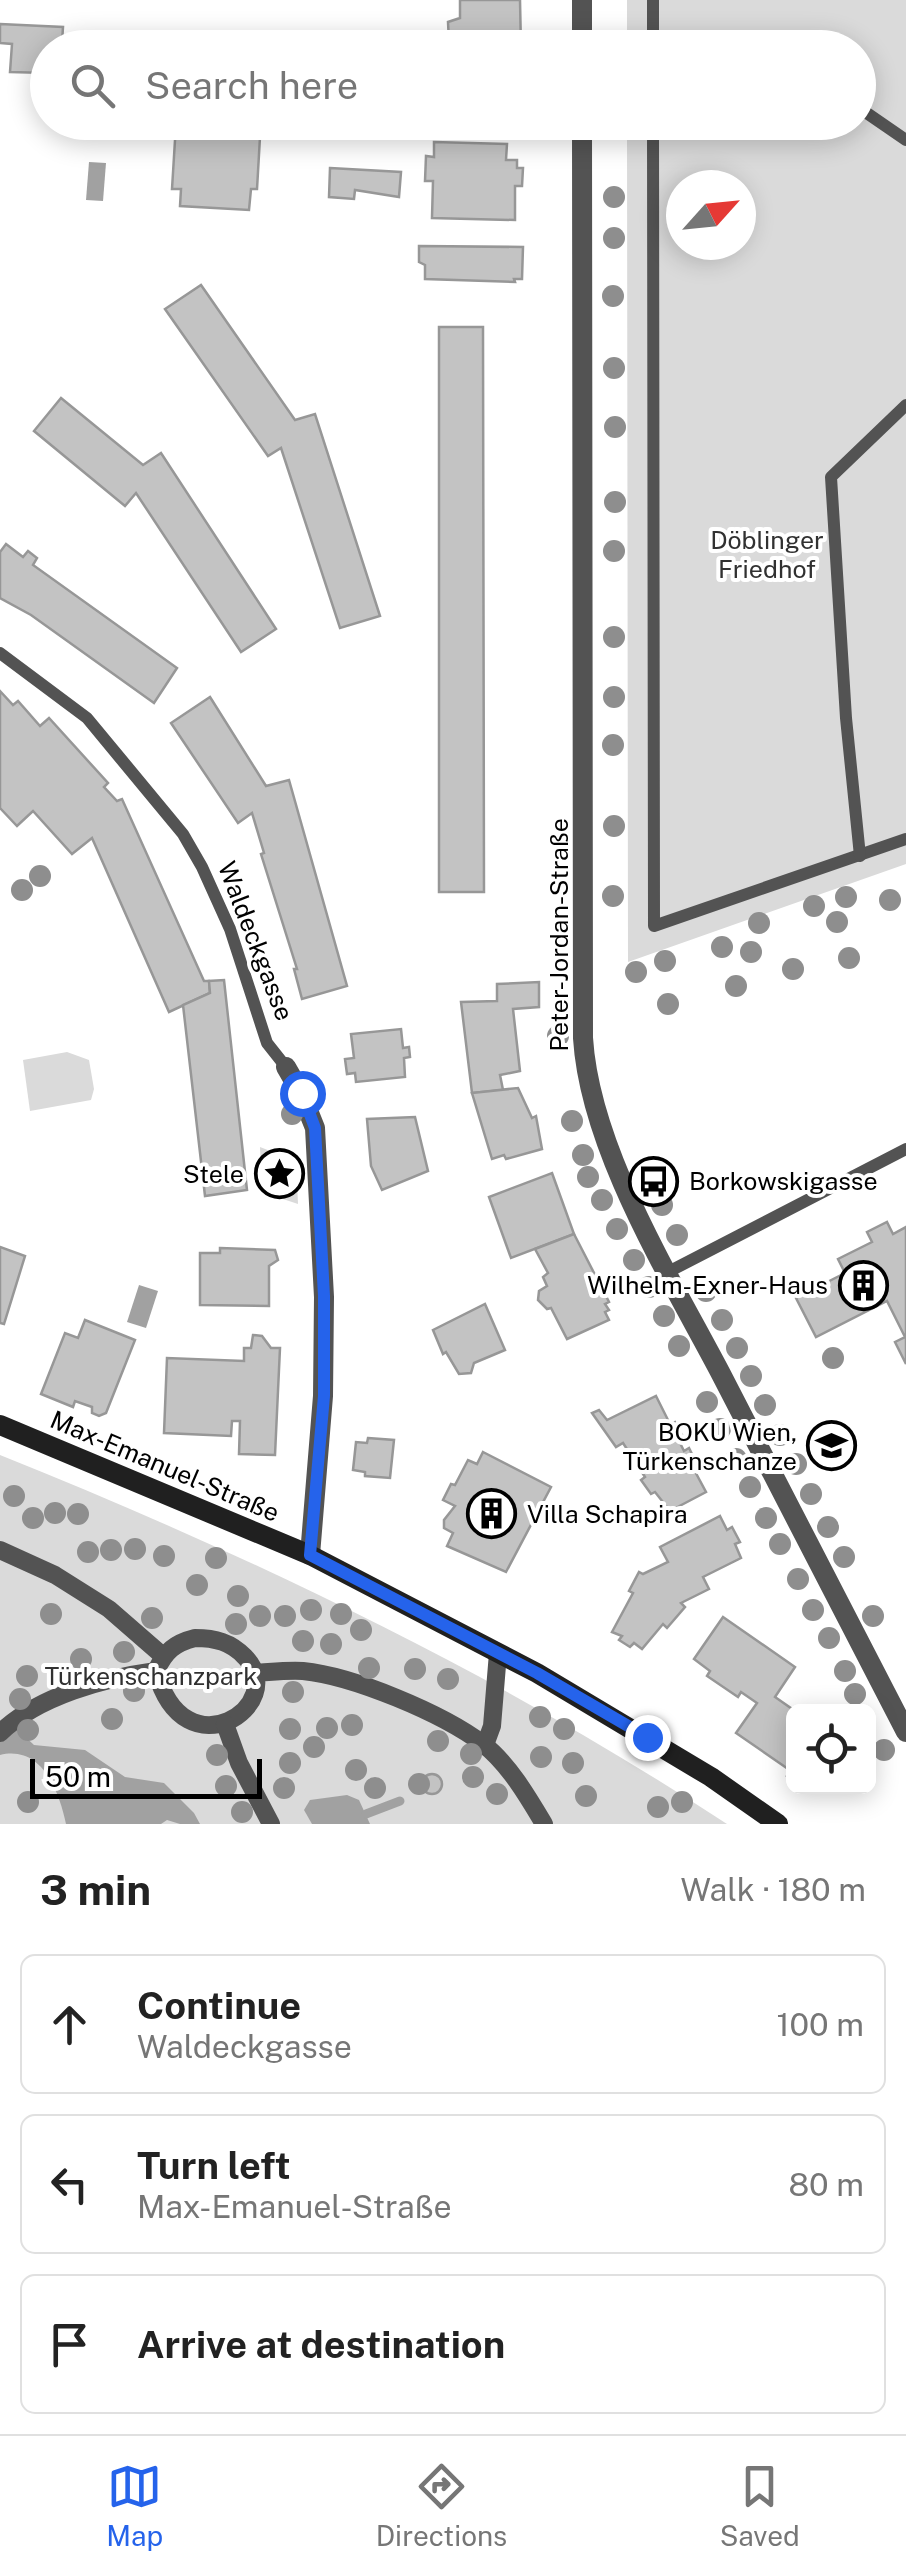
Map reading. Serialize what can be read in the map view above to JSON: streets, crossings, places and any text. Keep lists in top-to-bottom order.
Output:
{
  "streets": {
    "main road": ["Max-Emanuel-Straße"],
    "street": ["Peter-Jordan-Straße", "Waldeckgasse"]
  },
  "crossings": [
    ["Waldeckgasse", "Max-Emanuel-Straße"]
  ],
  "parks": ["Döblinger Friedhof", "Türkenschanzpark"],
  "places": {
    "place": ["Stele"],
    "bus stop": ["Borkowskigasse"],
    "building": ["Wilhelm-Exner-Haus", "Villa Schapira"],
    "school or university": ["BOKU Wien, Türkenschanze"]
  },
  "scale_bar": "50 m",
  "north": "top right",
  "page": {
    "search": "Search here",
    "scale": "50 m",
    "heading": ["3 min", "Walk · 180 m"],
    "list": [
      ["Continue", "Waldeckgasse", "100 m"],
      ["Turn left", "Max-Emanuel-Straße", "80 m"],
      "Arrive at destination"
    ],
    "nav": ["Map", "Directions", "Saved"]
  }
}
